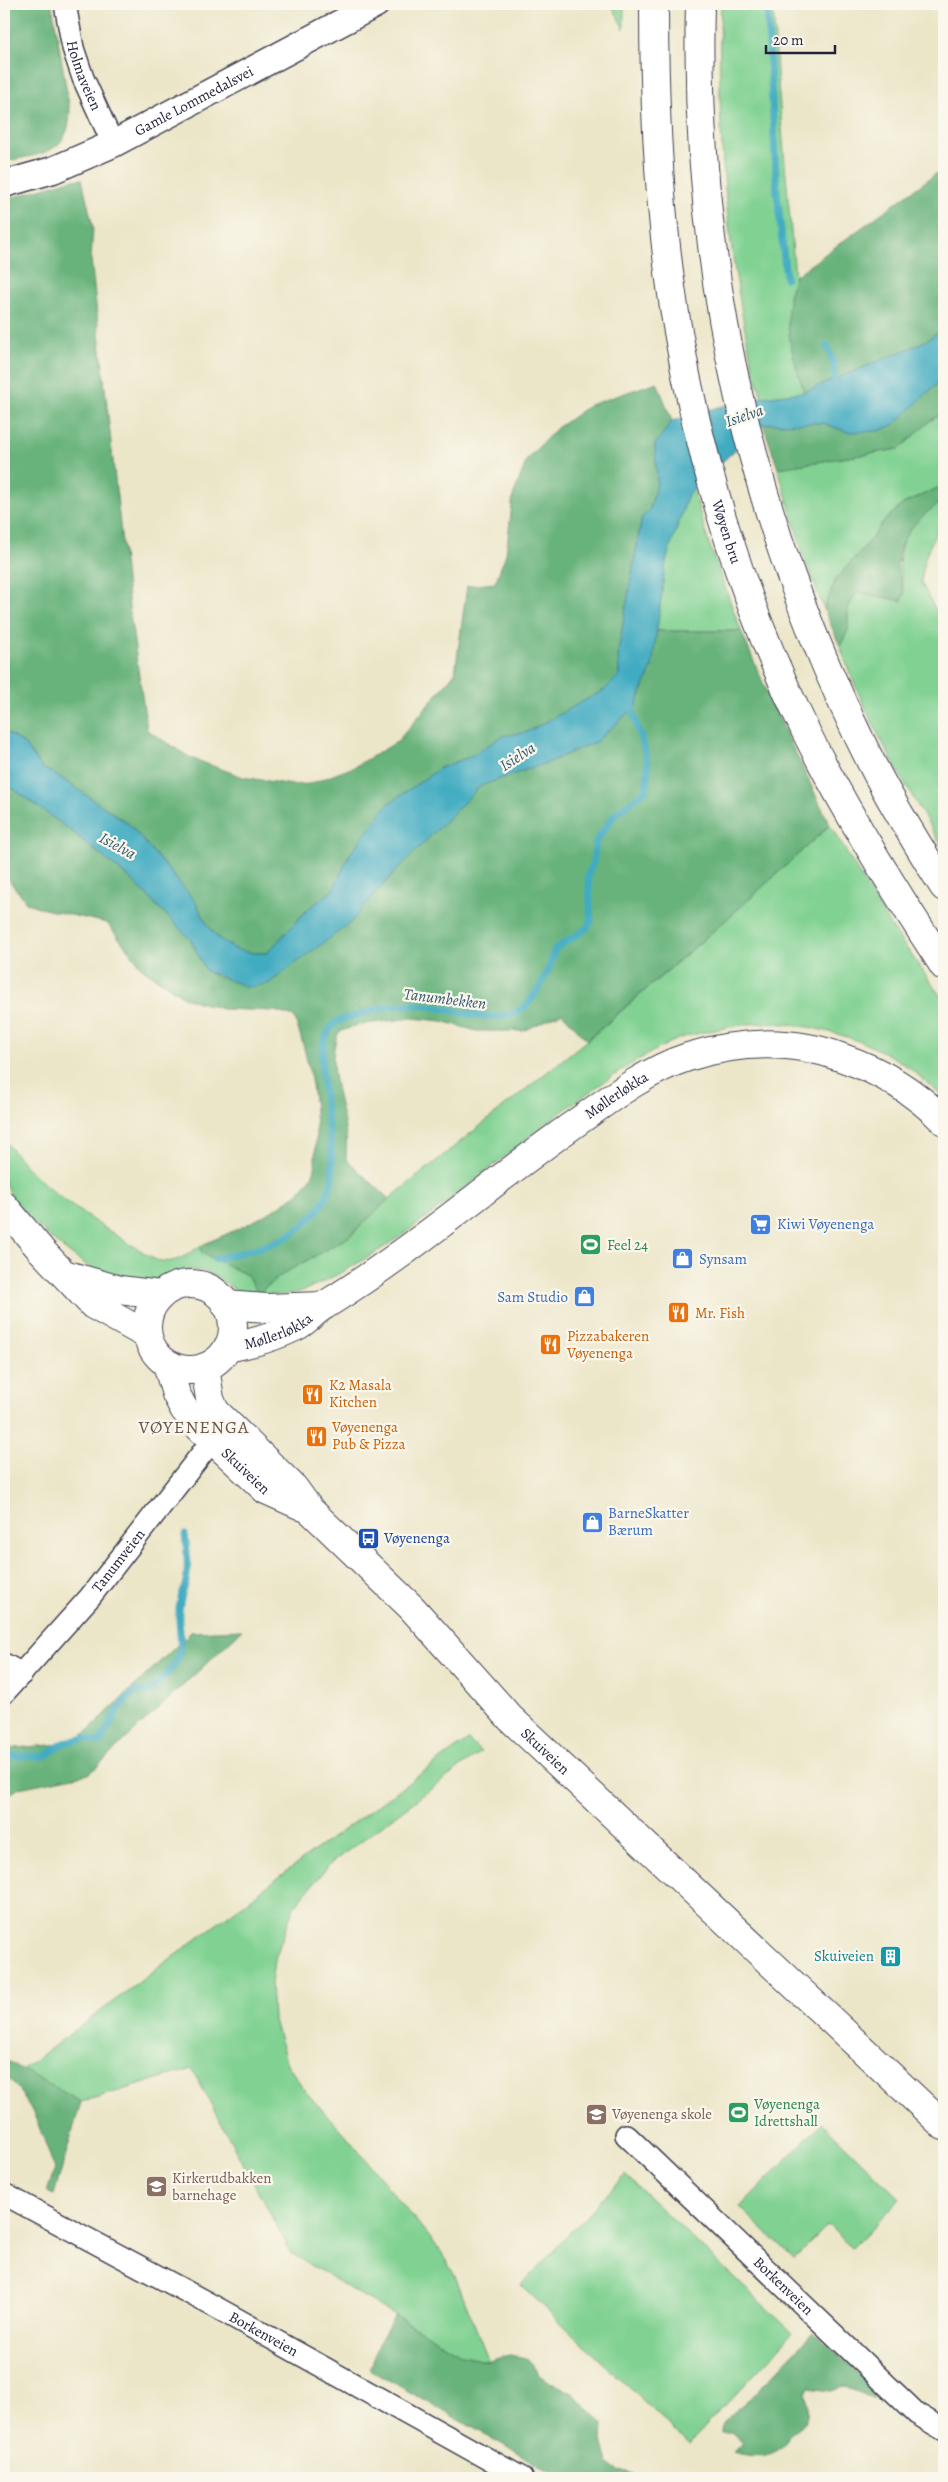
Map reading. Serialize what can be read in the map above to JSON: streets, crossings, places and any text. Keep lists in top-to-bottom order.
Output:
{
  "streets": {
    "main road": ["Wøyen bru", "Møllerløkka", "Skuiveien"],
    "street": [
      "Holmaveien",
      "Gamle Lommedalsvei",
      "Tanumveien",
      "Borkenveien"
    ]
  },
  "crossings": [
    ["Holmaveien", "Gamle Lommedalsvei"],
    ["Møllerløkka", "Skuiveien"],
    ["Skuiveien", "Tanumveien"]
  ],
  "districts": ["VØYENENGA"],
  "water": ["Isielva", "Tanumbekken"],
  "places": {
    "supermarket": ["Kiwi Vøyenenga"],
    "sports": ["Feel 24", "Vøyenenga Idrettshall"],
    "shop": ["Synsam", "Sam Studio", "BarneSkatter Bærum"],
    "restaurant": [
      "Mr. Fish",
      "Pizzabakeren Vøyenenga",
      "K2 Masala Kitchen",
      "Vøyenenga Pub & Pizza"
    ],
    "bus stop": ["Vøyenenga"],
    "building": ["Skuiveien"],
    "school or university": ["Vøyenenga skole", "Kirkerudbakken barnehage"]
  },
  "scale_bar": "20 m"
}
